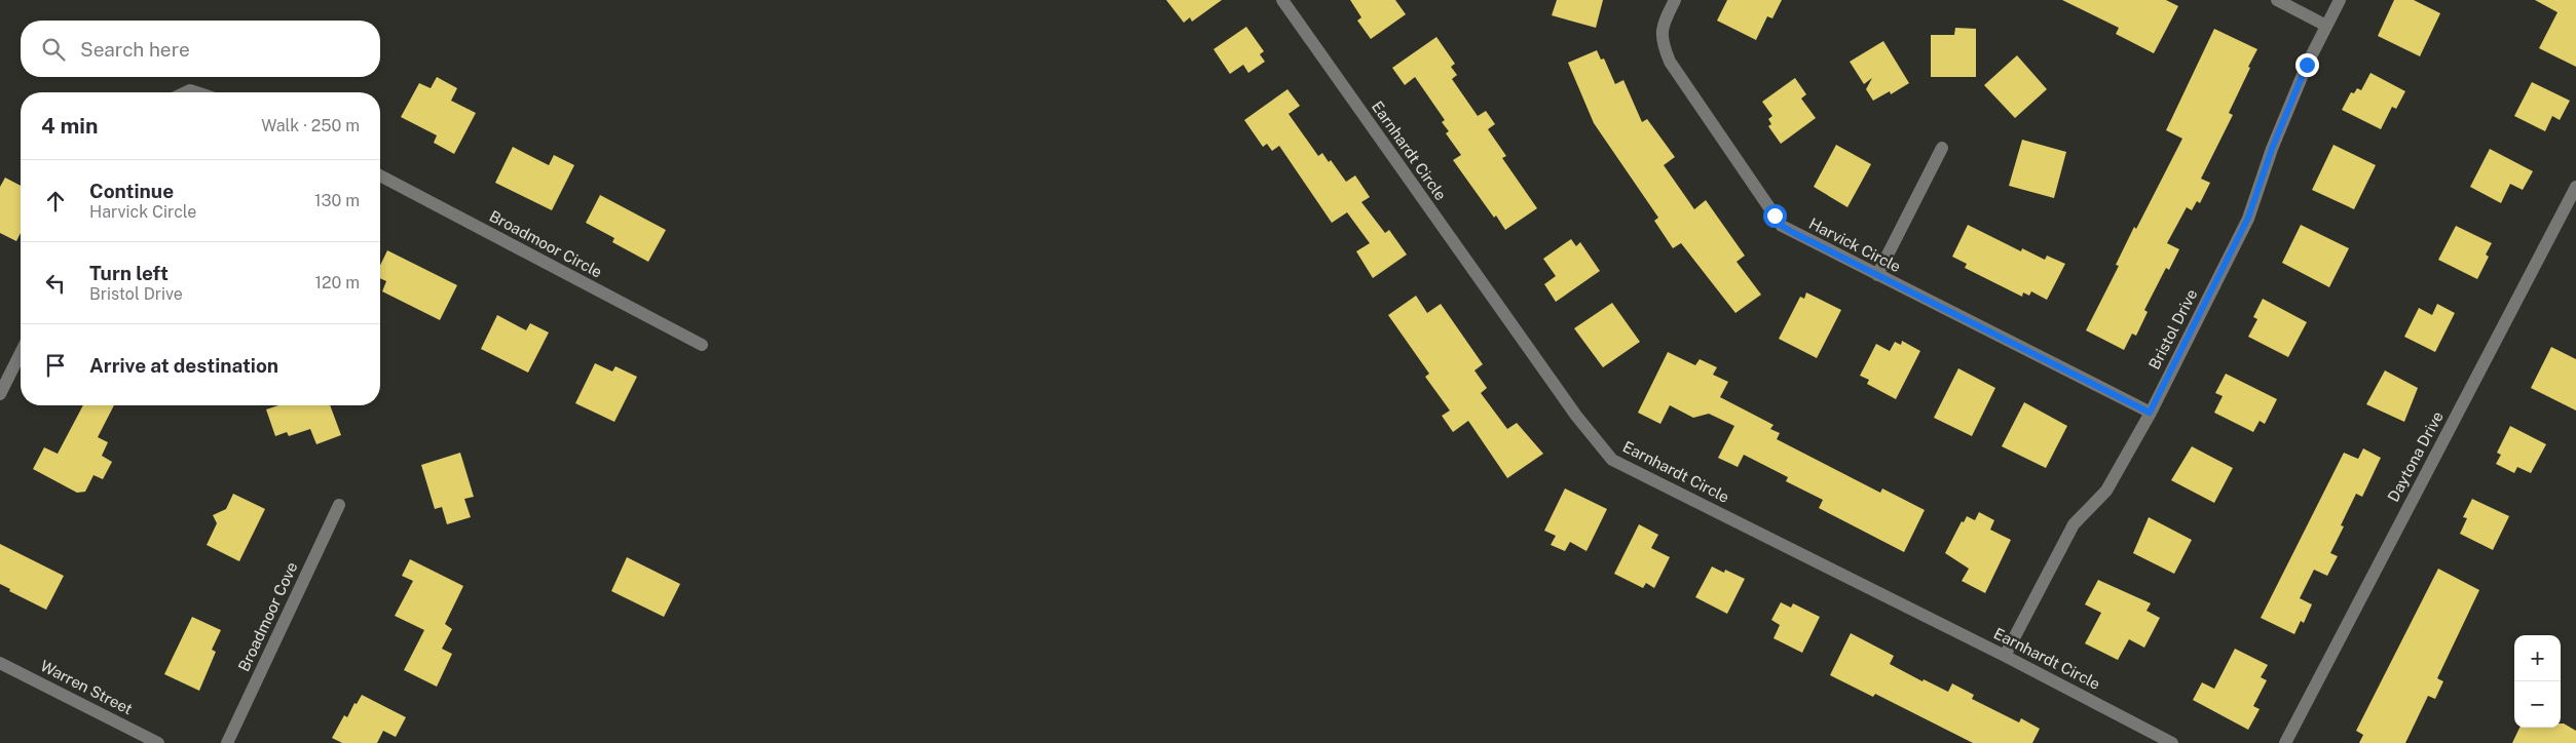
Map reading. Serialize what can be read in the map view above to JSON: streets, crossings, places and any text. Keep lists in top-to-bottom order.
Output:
{
  "streets": {
    "street": [
      "Earnhardt Circle",
      "Broadmoor Circle",
      "Harvick Circle",
      "Bristol Drive",
      "Daytona Drive",
      "Broadmoor Cove",
      "Warren Street"
    ]
  },
  "crossings": [
    ["Earnhardt Circle", "Bristol Drive"],
    ["Harvick Circle", "Bristol Drive"]
  ],
  "page": {
    "search": "Search here",
    "heading": ["4 min", "Walk · 250 m"],
    "list": [
      ["Continue", "Harvick Circle", "130 m"],
      ["Turn left", "Bristol Drive", "120 m"],
      "Arrive at destination"
    ],
    "map_buttons": ["+", "−"]
  }
}
